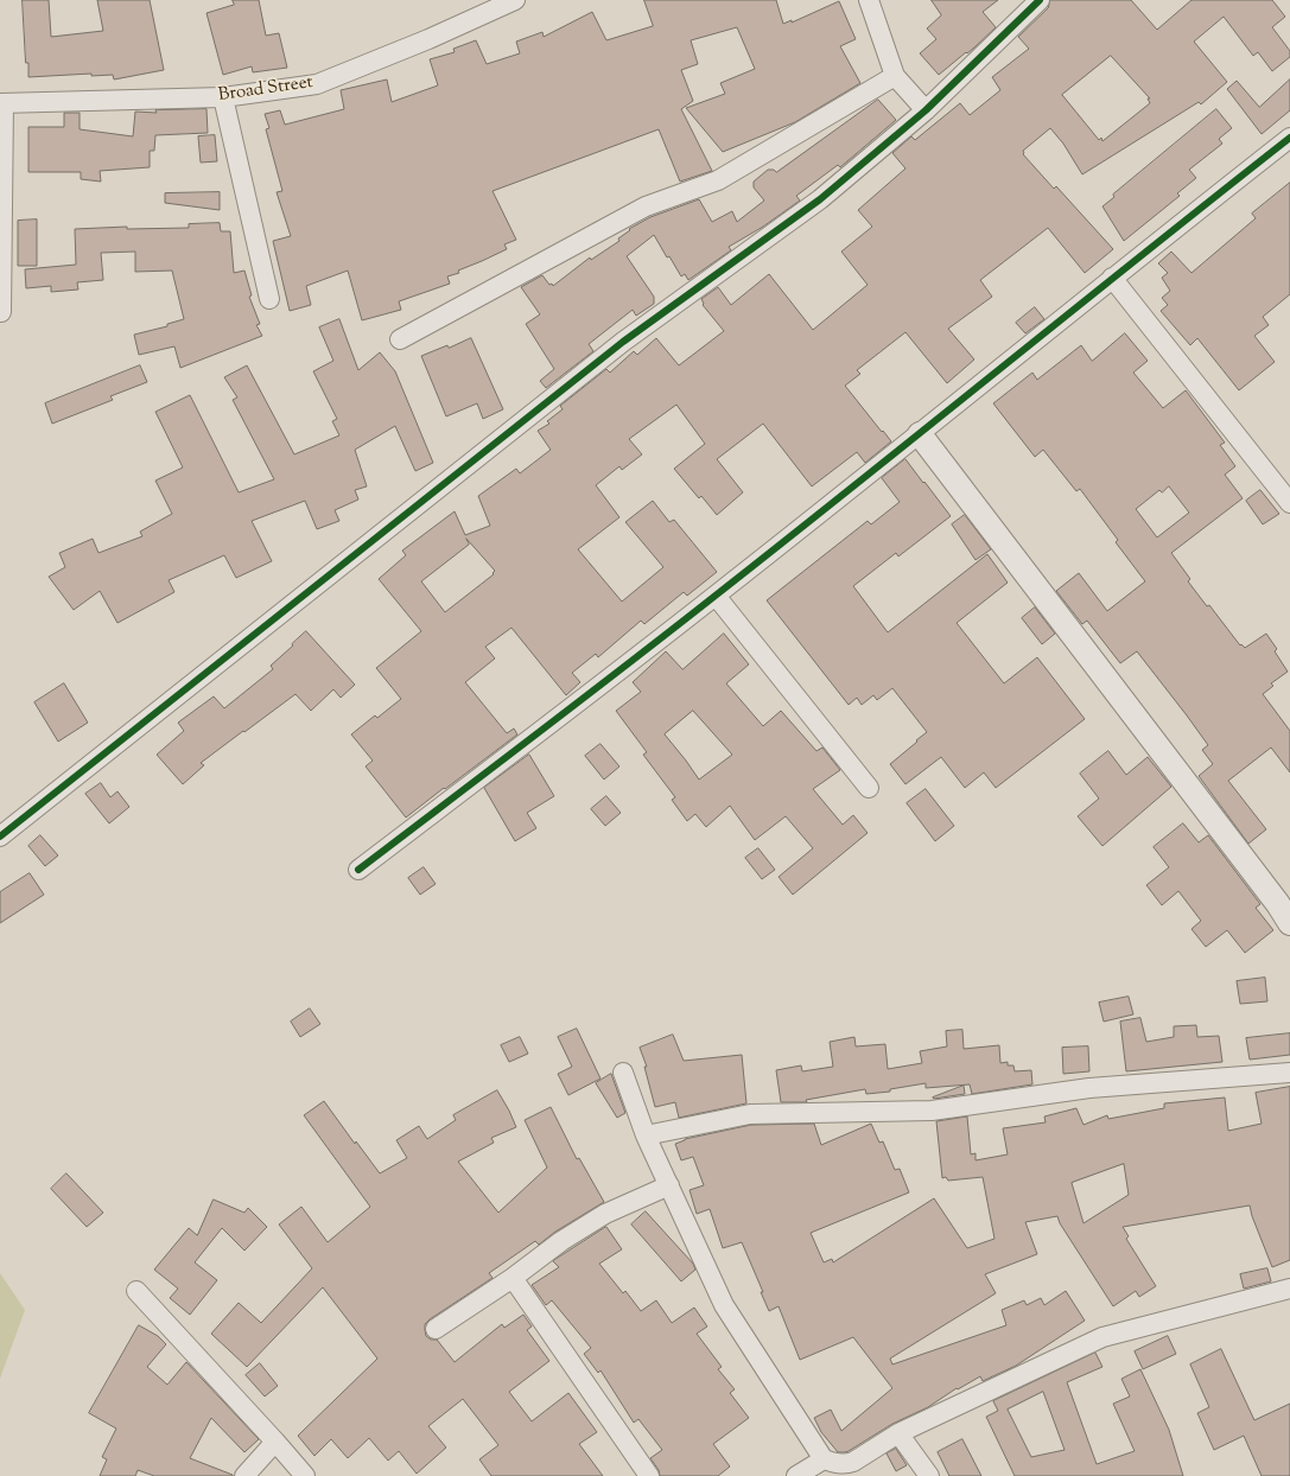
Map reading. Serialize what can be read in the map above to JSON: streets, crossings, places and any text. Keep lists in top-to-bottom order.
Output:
{
  "streets": {
    "street": ["Broad Street"]
  }
}
